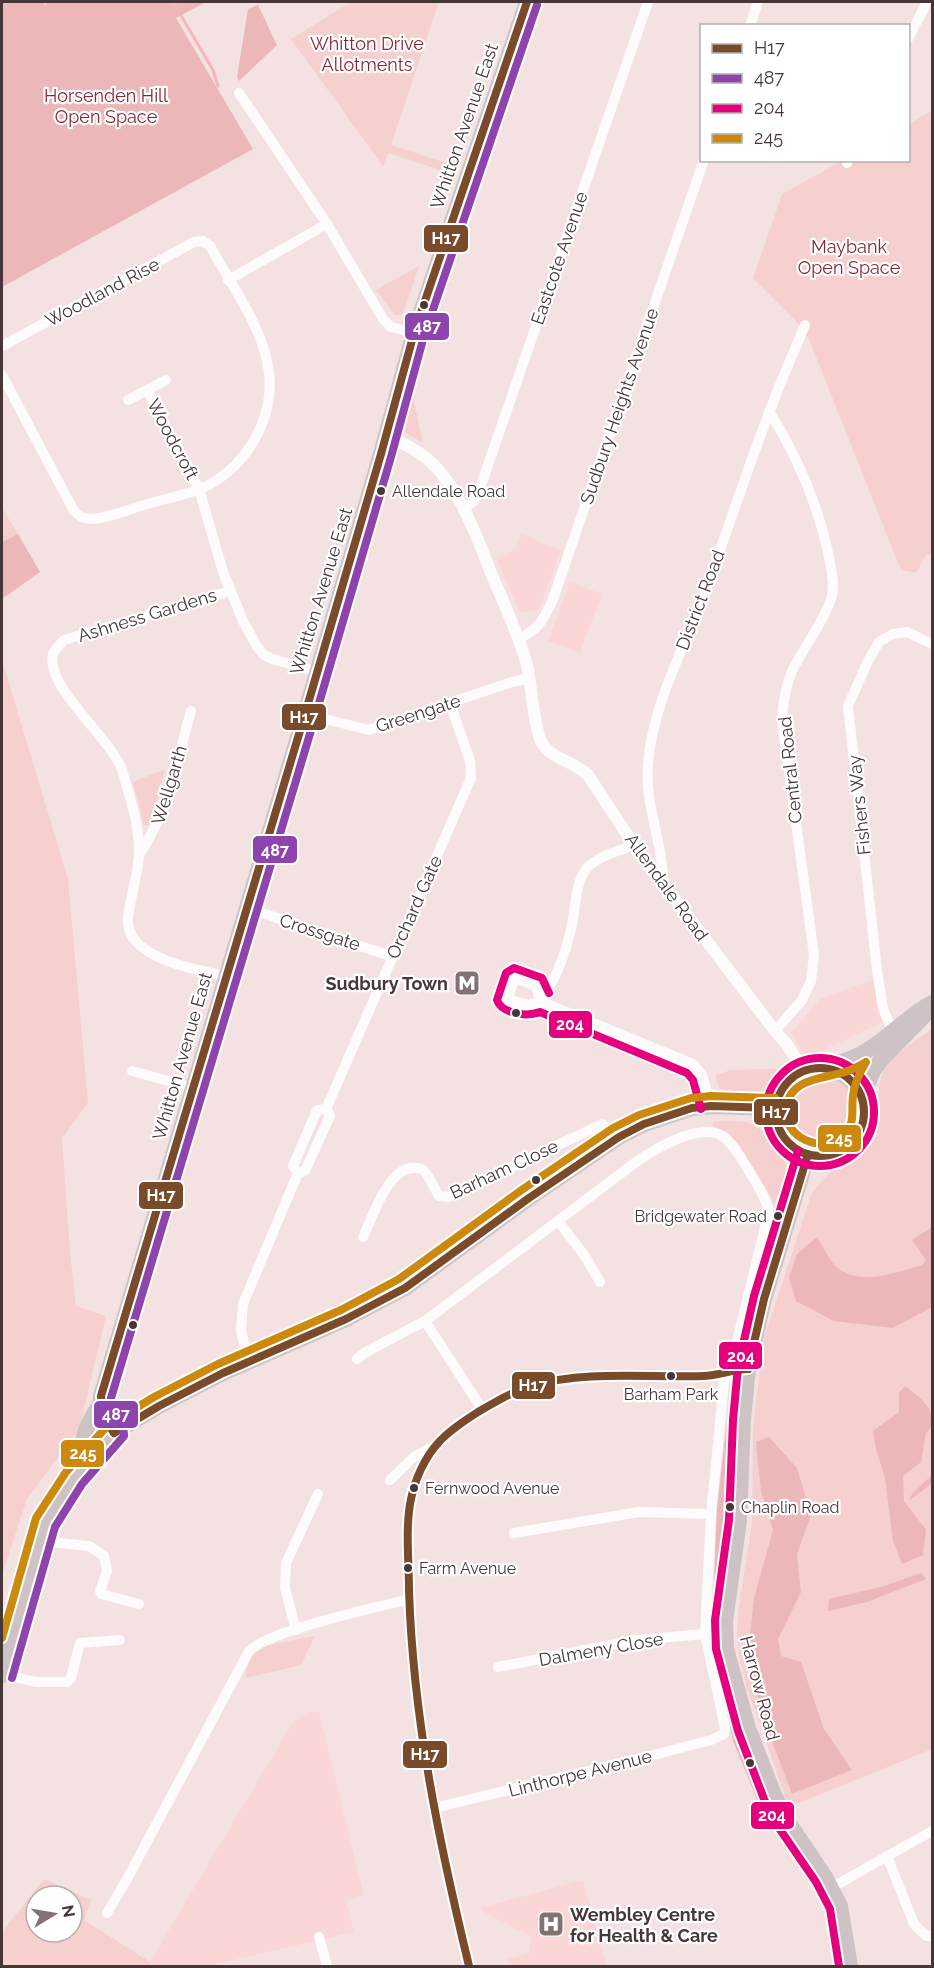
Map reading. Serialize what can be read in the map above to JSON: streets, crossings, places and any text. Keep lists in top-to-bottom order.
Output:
{
  "streets": {
    "main road": ["Whitton Avenue East", "Harrow Road"],
    "street": [
      "Eastcote Avenue",
      "Woodland Rise",
      "Sudbury Heights Avenue",
      "Woodcroft",
      "District Road",
      "Ashness Gardens",
      "Greengate",
      "Central Road",
      "Wellgarth",
      "Fishers Way",
      "Allendale Road",
      "Orchard Gate",
      "Crossgate",
      "Barham Close",
      "Dalmeny Close",
      "Linthorpe Avenue"
    ]
  },
  "crossings": [
    ["Whitton Avenue East", "Ashness Gardens"],
    ["Whitton Avenue East", "Greengate"],
    ["Whitton Avenue East", "Allendale Road"],
    ["Whitton Avenue East", "Crossgate"],
    ["Eastcote Avenue", "Allendale Road"],
    ["Sudbury Heights Avenue", "Allendale Road"],
    ["Woodcroft", "Ashness Gardens"],
    ["District Road", "Central Road"],
    ["District Road", "Allendale Road"],
    ["Ashness Gardens", "Wellgarth"],
    ["Greengate", "Allendale Road"],
    ["Greengate", "Orchard Gate"],
    ["Central Road", "Allendale Road"],
    ["Allendale Road", "Harrow Road"],
    ["Orchard Gate", "Crossgate"],
    ["Dalmeny Close", "Linthorpe Avenue"]
  ],
  "parks": ["Whitton Drive Allotments", "Horsenden Hill Open Space", "Maybank Open Space"],
  "places": {
    "other": [
      "Allendale Road",
      "Bridgewater Road",
      "Barham Park",
      "Fernwood Avenue",
      "Chaplin Road",
      "Farm Avenue"
    ],
    "metro station": ["Sudbury Town"],
    "hospital": ["Wembley Centre for Health & Care"]
  },
  "lines": [
    "transit line H17",
    "transit line 487",
    "transit line 204",
    "transit line 245"
  ],
  "legend": [
    "H17",
    "487",
    "204",
    "245"
  ],
  "north": "right"
}
